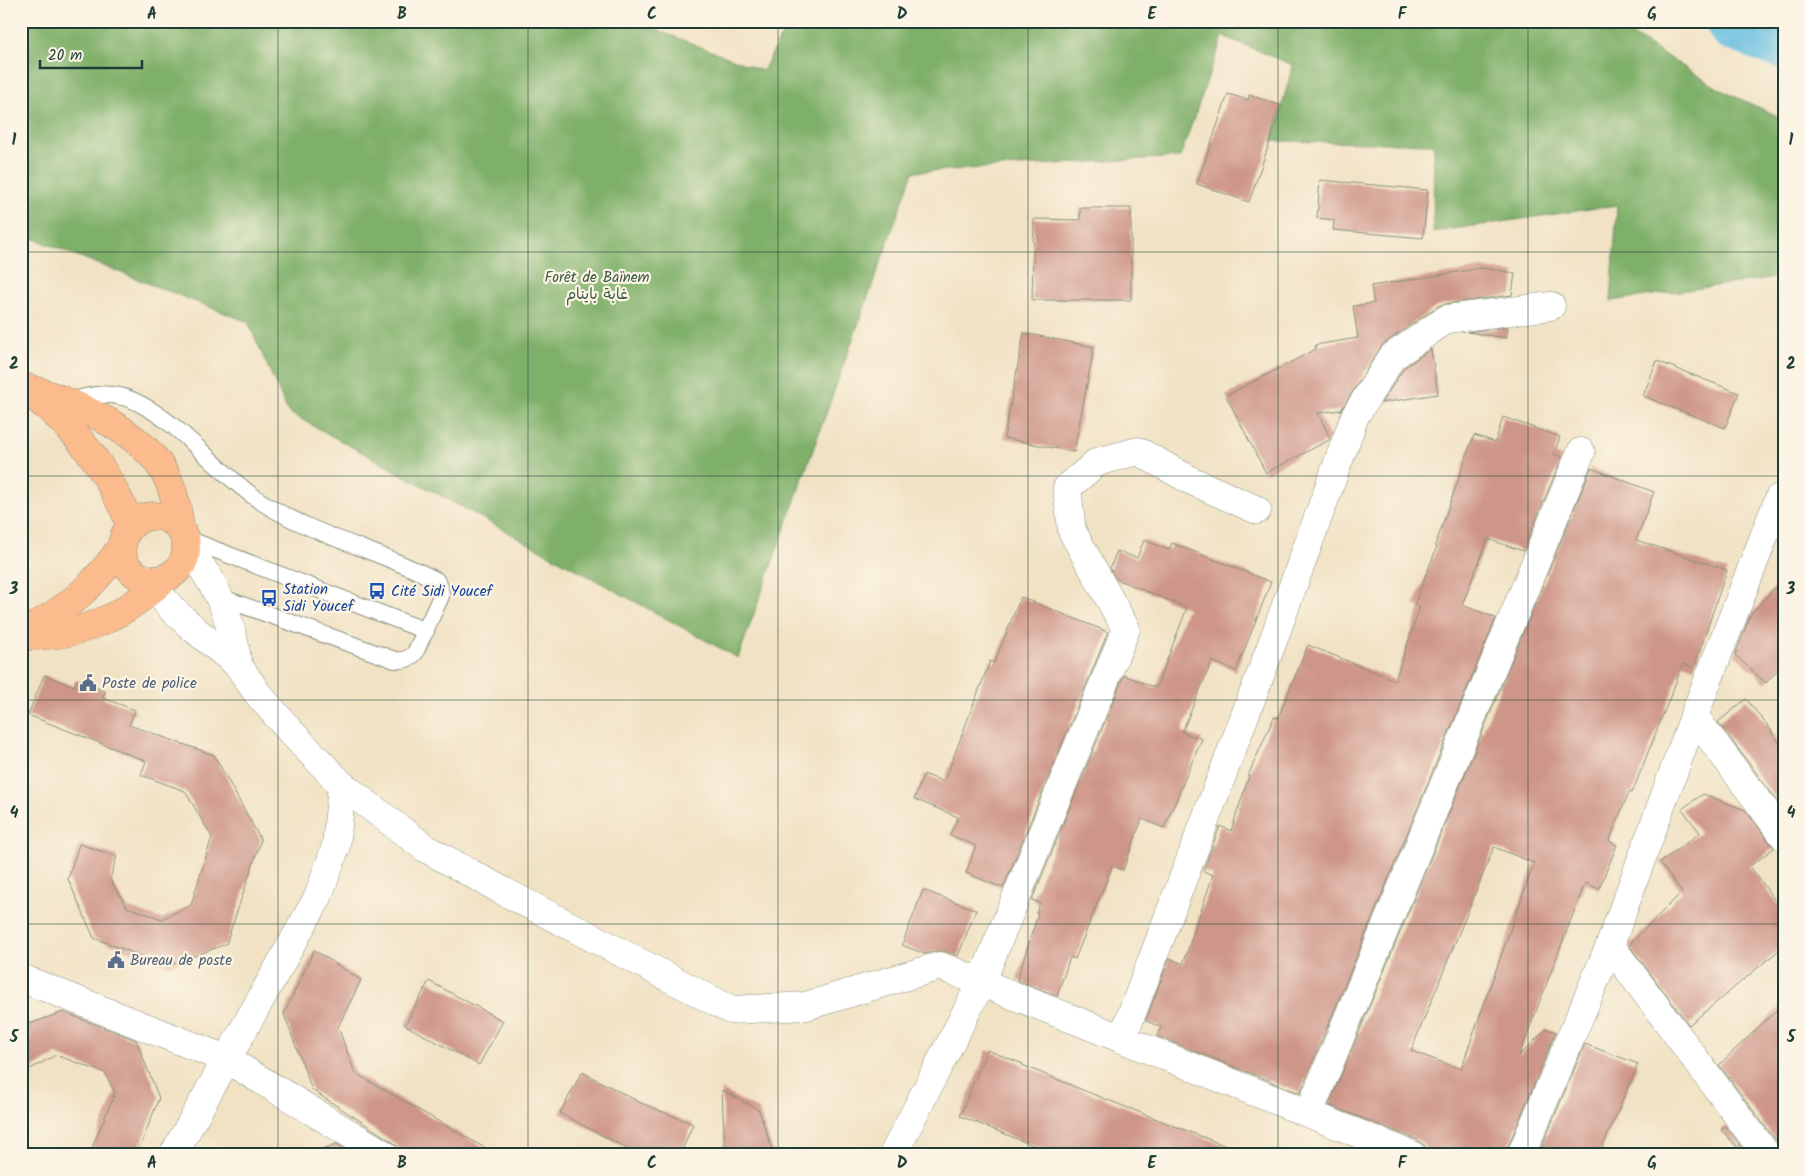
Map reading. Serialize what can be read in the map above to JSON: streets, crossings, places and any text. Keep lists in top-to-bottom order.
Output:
{
  "parks": ["Forêt de Baïnem غابة باينام"],
  "places": {
    "bus stop": ["Cité Sidi Youcef", "Station Sidi Youcef"],
    "public building": ["Poste de police", "Bureau de poste"]
  },
  "scale_bar": "20 m",
  "grid": {
    "columns": [
      "A",
      "B",
      "C",
      "D",
      "E",
      "F",
      "G"
    ],
    "rows": [
      "1",
      "2",
      "3",
      "4",
      "5"
    ]
  }
}
